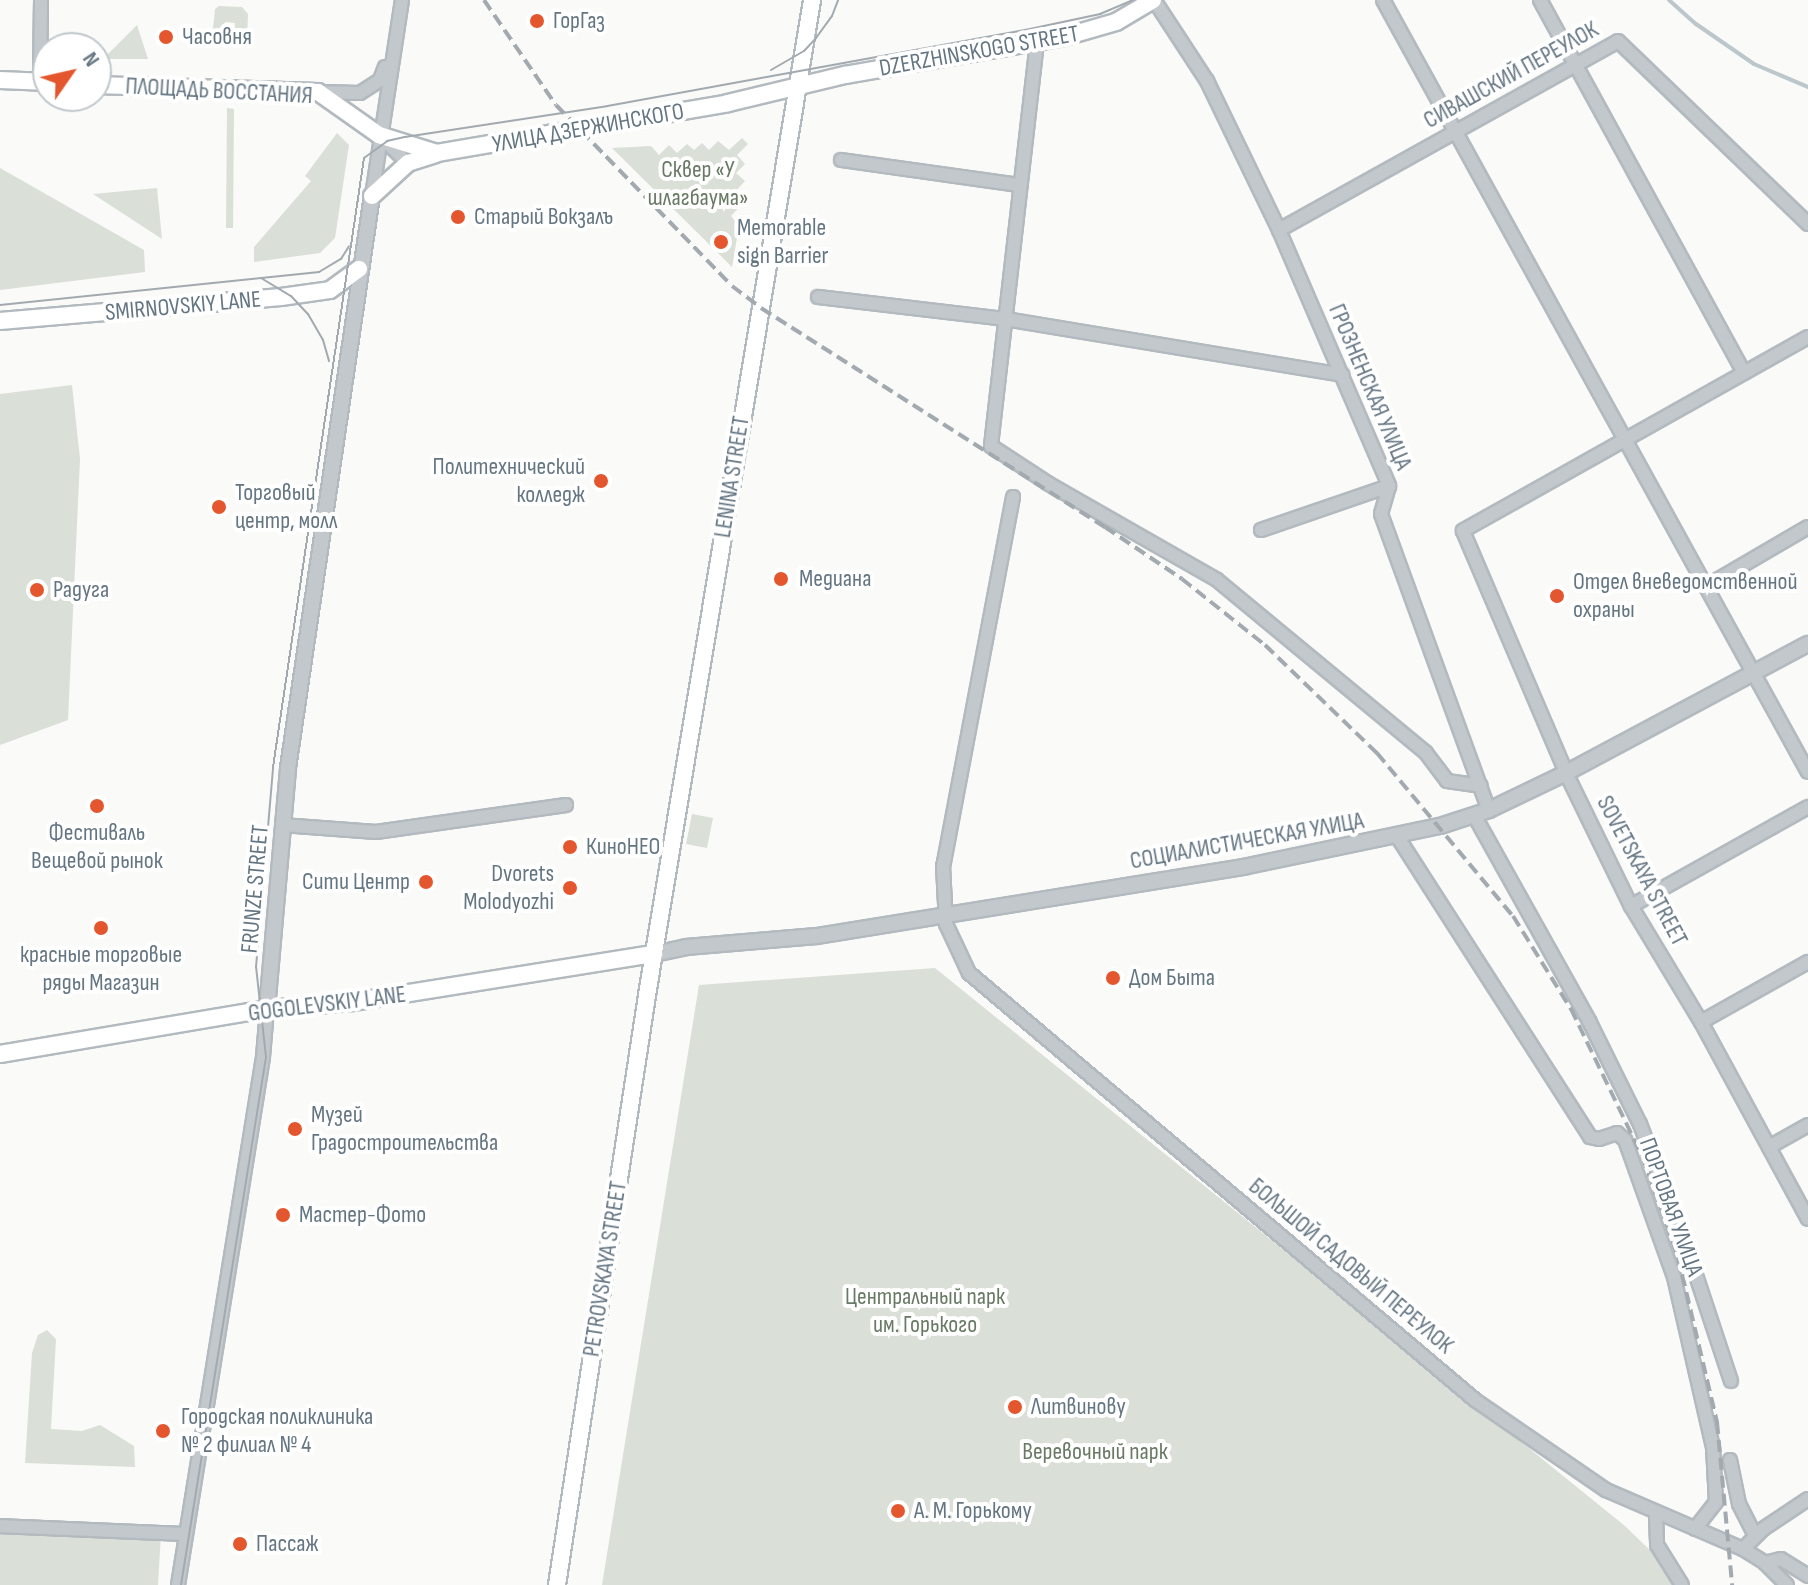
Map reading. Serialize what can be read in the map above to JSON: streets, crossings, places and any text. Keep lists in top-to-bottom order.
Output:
{
  "streets": {
    "main road": [
      "DZERZHINSKOGO STREET",
      "ПЛОЩАДЬ ВОССТАНИЯ",
      "УЛИЦА ДЗЕРЖИНСКОГО",
      "SMIRNOVSKIY LANE",
      "LENINA STREET",
      "GOGOLEVSKIY LANE",
      "PETROVSKAYA STREET"
    ],
    "street": [
      "СИВАШСКИЙ ПЕРЕУЛОК",
      "ГРОЗНЕНСКАЯ УЛИЦА",
      "СОЦИАЛИСТИЧЕСКАЯ УЛИЦА",
      "SOVETSKAYA STREET",
      "FRUNZE STREET",
      "ПОРТОВАЯ УЛИЦА",
      "БОЛЬШОЙ САДОВЫЙ ПЕРЕУЛОК"
    ]
  },
  "crossings": [
    ["DZERZHINSKOGO STREET", "УЛИЦА ДЗЕРЖИНСКОГО"],
    ["DZERZHINSKOGO STREET", "ГРОЗНЕНСКАЯ УЛИЦА"],
    ["DZERZHINSKOGO STREET", "LENINA STREET"],
    ["СИВАШСКИЙ ПЕРЕУЛОК", "ГРОЗНЕНСКАЯ УЛИЦА"],
    ["ПЛОЩАДЬ ВОССТАНИЯ", "УЛИЦА ДЗЕРЖИНСКОГО"],
    ["УЛИЦА ДЗЕРЖИНСКОГО", "LENINA STREET"],
    ["SMIRNOVSKIY LANE", "FRUNZE STREET"],
    ["ГРОЗНЕНСКАЯ УЛИЦА", "СОЦИАЛИСТИЧЕСКАЯ УЛИЦА"],
    ["LENINA STREET", "СОЦИАЛИСТИЧЕСКАЯ УЛИЦА"],
    ["LENINA STREET", "GOGOLEVSKIY LANE"],
    ["LENINA STREET", "PETROVSKAYA STREET"],
    ["СОЦИАЛИСТИЧЕСКАЯ УЛИЦА", "SOVETSKAYA STREET"],
    ["СОЦИАЛИСТИЧЕСКАЯ УЛИЦА", "GOGOLEVSKIY LANE"],
    ["СОЦИАЛИСТИЧЕСКАЯ УЛИЦА", "ПОРТОВАЯ УЛИЦА"],
    ["СОЦИАЛИСТИЧЕСКАЯ УЛИЦА", "БОЛЬШОЙ САДОВЫЙ ПЕРЕУЛОК"],
    ["СОЦИАЛИСТИЧЕСКАЯ УЛИЦА", "PETROVSKAYA STREET"],
    ["FRUNZE STREET", "GOGOLEVSKIY LANE"],
    ["GOGOLEVSKIY LANE", "PETROVSKAYA STREET"],
    ["ПОРТОВАЯ УЛИЦА", "БОЛЬШОЙ САДОВЫЙ ПЕРЕУЛОК"]
  ],
  "parks": ["Сквер «У шлагбаума»", "Центральный парк им. Горького", "Веревочный парк"],
  "places": [
    "ГорГаз",
    "Часовня",
    "Старый Вокзалъ",
    "Memorable sign Barrier",
    "Политехнический колледж",
    "Торговый центр, молл",
    "Медиана",
    "Радуга",
    "Отдел вневедомственной охраны",
    "Фестиваль Вещевой рынок",
    "КиноНЕО",
    "Сити Центр",
    "Dvorets Molodyozhi",
    "красные торговые ряды Магазин",
    "Дом Быта",
    "Музей Градостроительства",
    "Мастер-Фото",
    "Литвинову",
    "Городская поликлиника № 2 филиал № 4",
    "А. М. Горькому",
    "Пассаж"
  ],
  "north": "top right"
}
